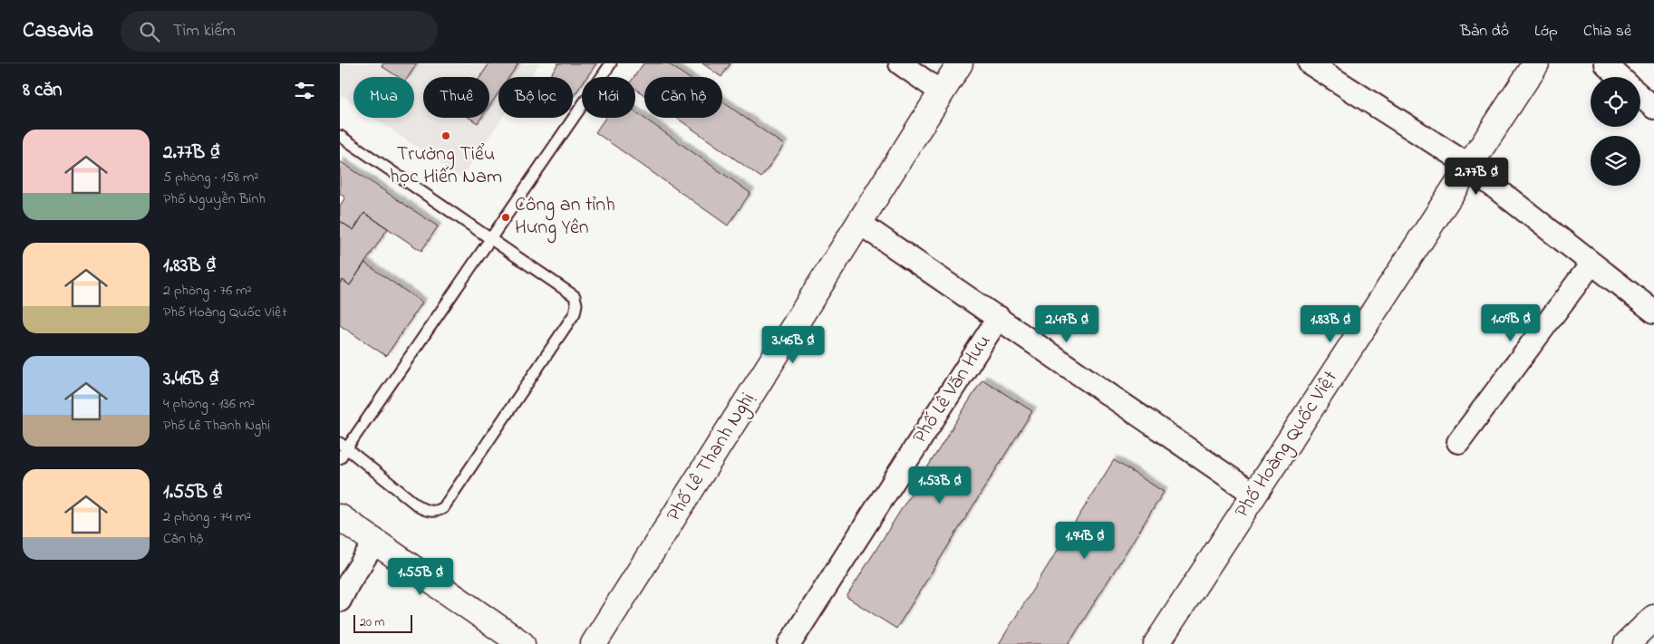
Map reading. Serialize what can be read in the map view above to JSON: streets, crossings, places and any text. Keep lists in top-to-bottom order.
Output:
{
  "streets": {
    "street": ["Phố Lê Văn Hưu", "Phố Hoàng Quốc Việt", "Phố Lê Thanh Nghị"]
  },
  "places": ["Trường Tiểu học Hiến Nam", "Công an tỉnh Hưng Yên"],
  "scale_bar": "20 m",
  "page": {
    "header": "Casavia",
    "search": "Tìm kiếm",
    "nav": ["Bản đồ", "Lớp", "Chia sẻ"],
    "heading": "8 căn",
    "chip": [
      "Mua",
      "Thuê",
      "Bộ lọc",
      "Mới",
      "Căn hộ"
    ],
    "list": [
      {
        "name": "2.77B ₫",
        "note": "5 phòng · 158 m² · Phố Nguyễn Bình"
      },
      {
        "name": "1.83B ₫",
        "note": "2 phòng · 76 m² · Phố Hoàng Quốc Việt"
      },
      {
        "name": "3.46B ₫",
        "note": "4 phòng · 136 m² · Phố Lê Thanh Nghị"
      },
      {
        "name": "1.55B ₫",
        "note": "2 phòng · 74 m² · Căn hộ"
      }
    ],
    "price": [
      "2.77B ₫",
      "1.09B ₫",
      "2.47B ₫",
      "1.83B ₫",
      "3.46B ₫",
      "1.53B ₫",
      "1.94B ₫",
      "1.55B ₫"
    ],
    "scale": "20 m"
  }
}
